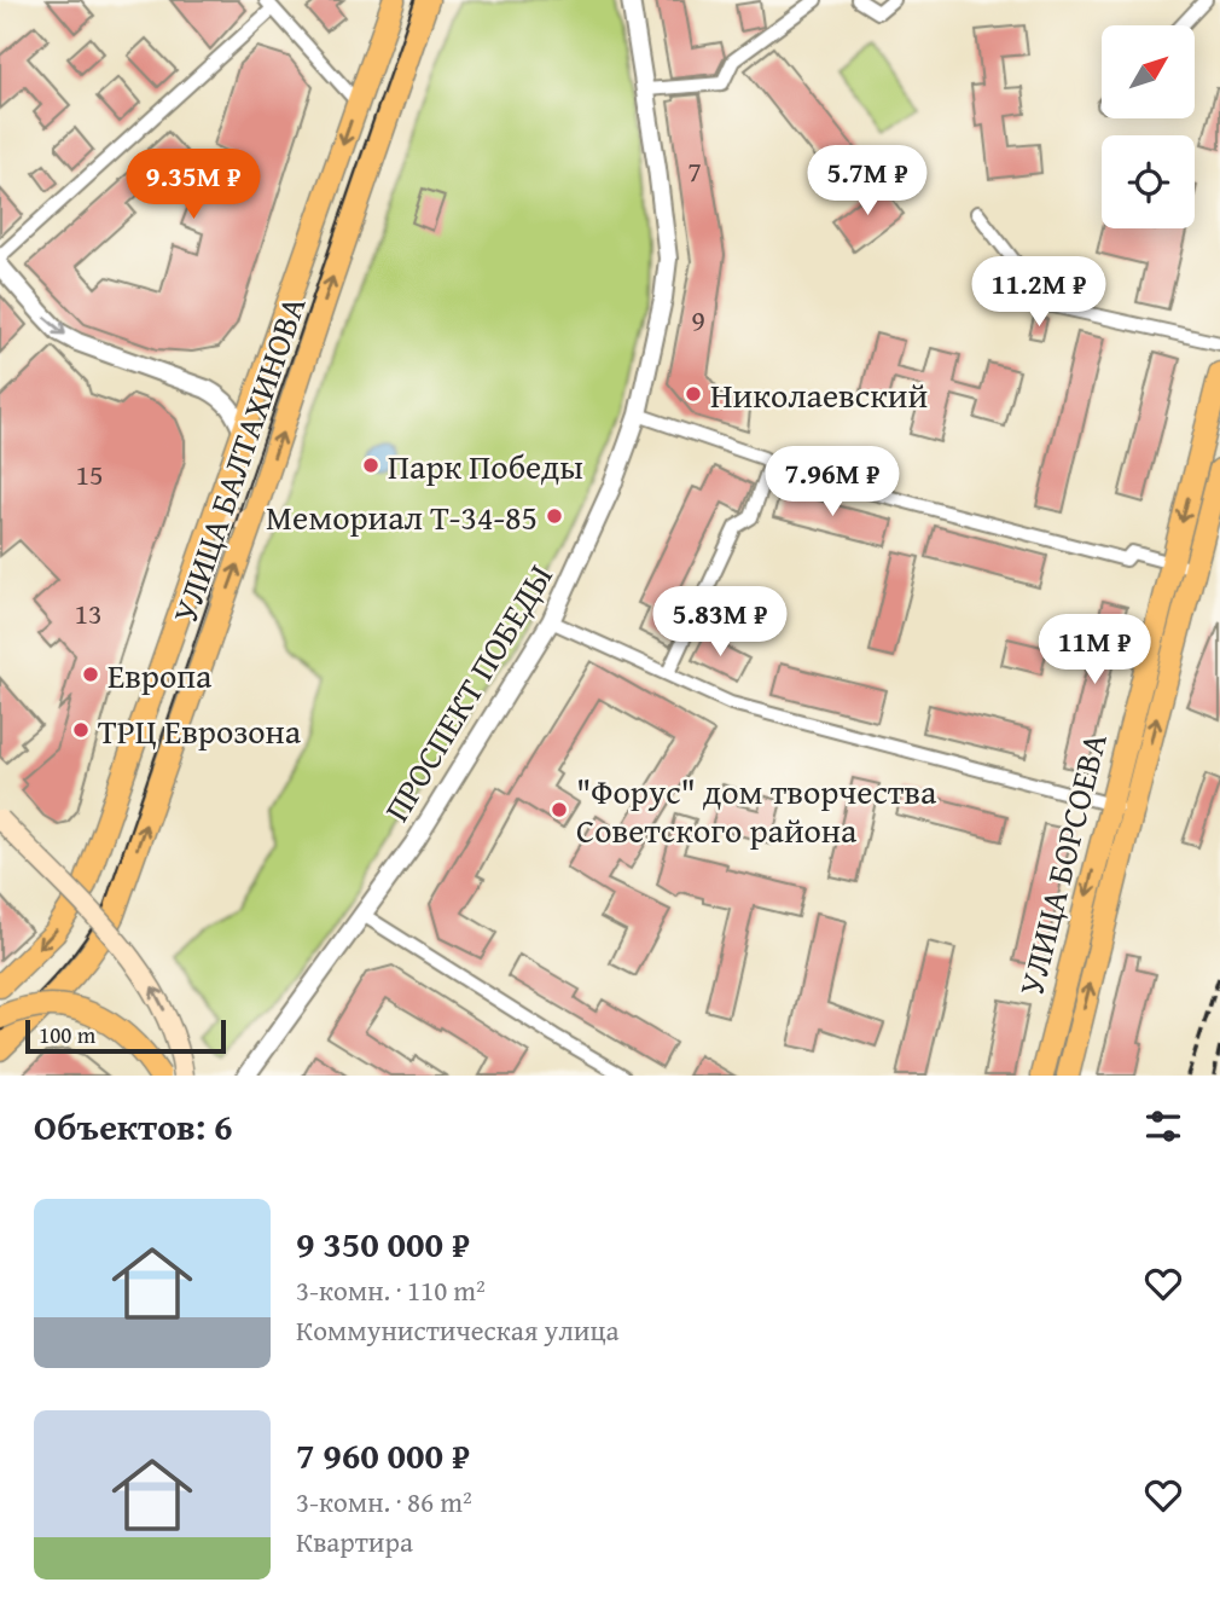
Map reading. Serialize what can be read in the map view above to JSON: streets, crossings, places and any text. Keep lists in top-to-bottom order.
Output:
{
  "streets": {
    "main road": ["УЛИЦА БАЛТАХИНОВА", "УЛИЦА БОРСОЕВА"],
    "street": ["ПРОСПЕКТ ПОБЕДЫ"]
  },
  "places": [
    "Николаевский",
    "Парк Победы",
    "Мемориал Т-34-85",
    "Европа",
    "ТРЦ Еврозона",
    "\"Форус\" дом творчества Советского района"
  ],
  "house_numbers": [
    "7",
    "9",
    "15",
    "13"
  ],
  "scale_bar": "100 m",
  "north": "top right",
  "page": {
    "price": [
      "5.7M ₽",
      "9.35M ₽",
      "11.2M ₽",
      "7.96M ₽",
      "5.83M ₽",
      "11M ₽"
    ],
    "scale": "100 m",
    "heading": "Объектов: 6",
    "list": [
      {
        "name": "9 350 000 ₽",
        "note": "3-комн. · 110 m² · Коммунистическая улица"
      },
      {
        "name": "7 960 000 ₽",
        "note": "3-комн. · 86 m² · Квартира"
      }
    ]
  }
}
